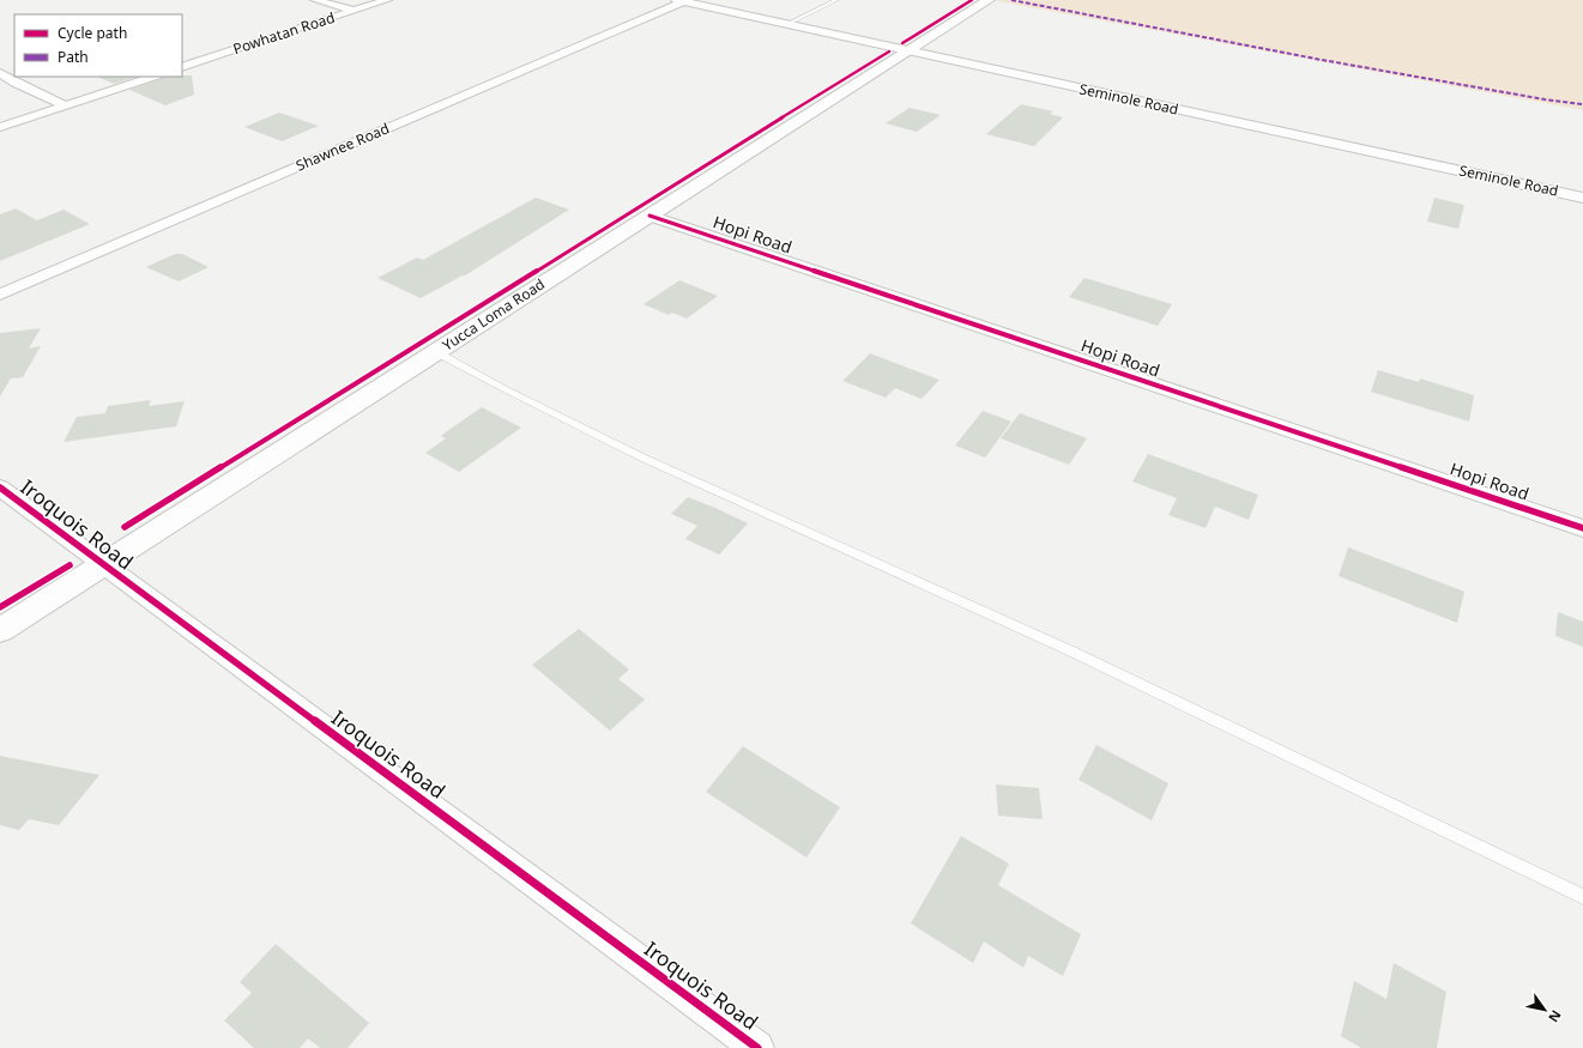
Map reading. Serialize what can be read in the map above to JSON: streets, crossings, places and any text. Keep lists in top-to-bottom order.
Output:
{
  "streets": {
    "main road": ["Yucca Loma Road"],
    "street": [
      "Powhatan Road",
      "Seminole Road",
      "Shawnee Road",
      "Hopi Road",
      "Iroquois Road"
    ]
  },
  "crossings": [
    ["Seminole Road", "Shawnee Road"],
    ["Seminole Road", "Yucca Loma Road"],
    ["Hopi Road", "Yucca Loma Road"],
    ["Yucca Loma Road", "Iroquois Road"]
  ],
  "legend": ["Cycle path", "Path"],
  "north": "bottom right"
}
